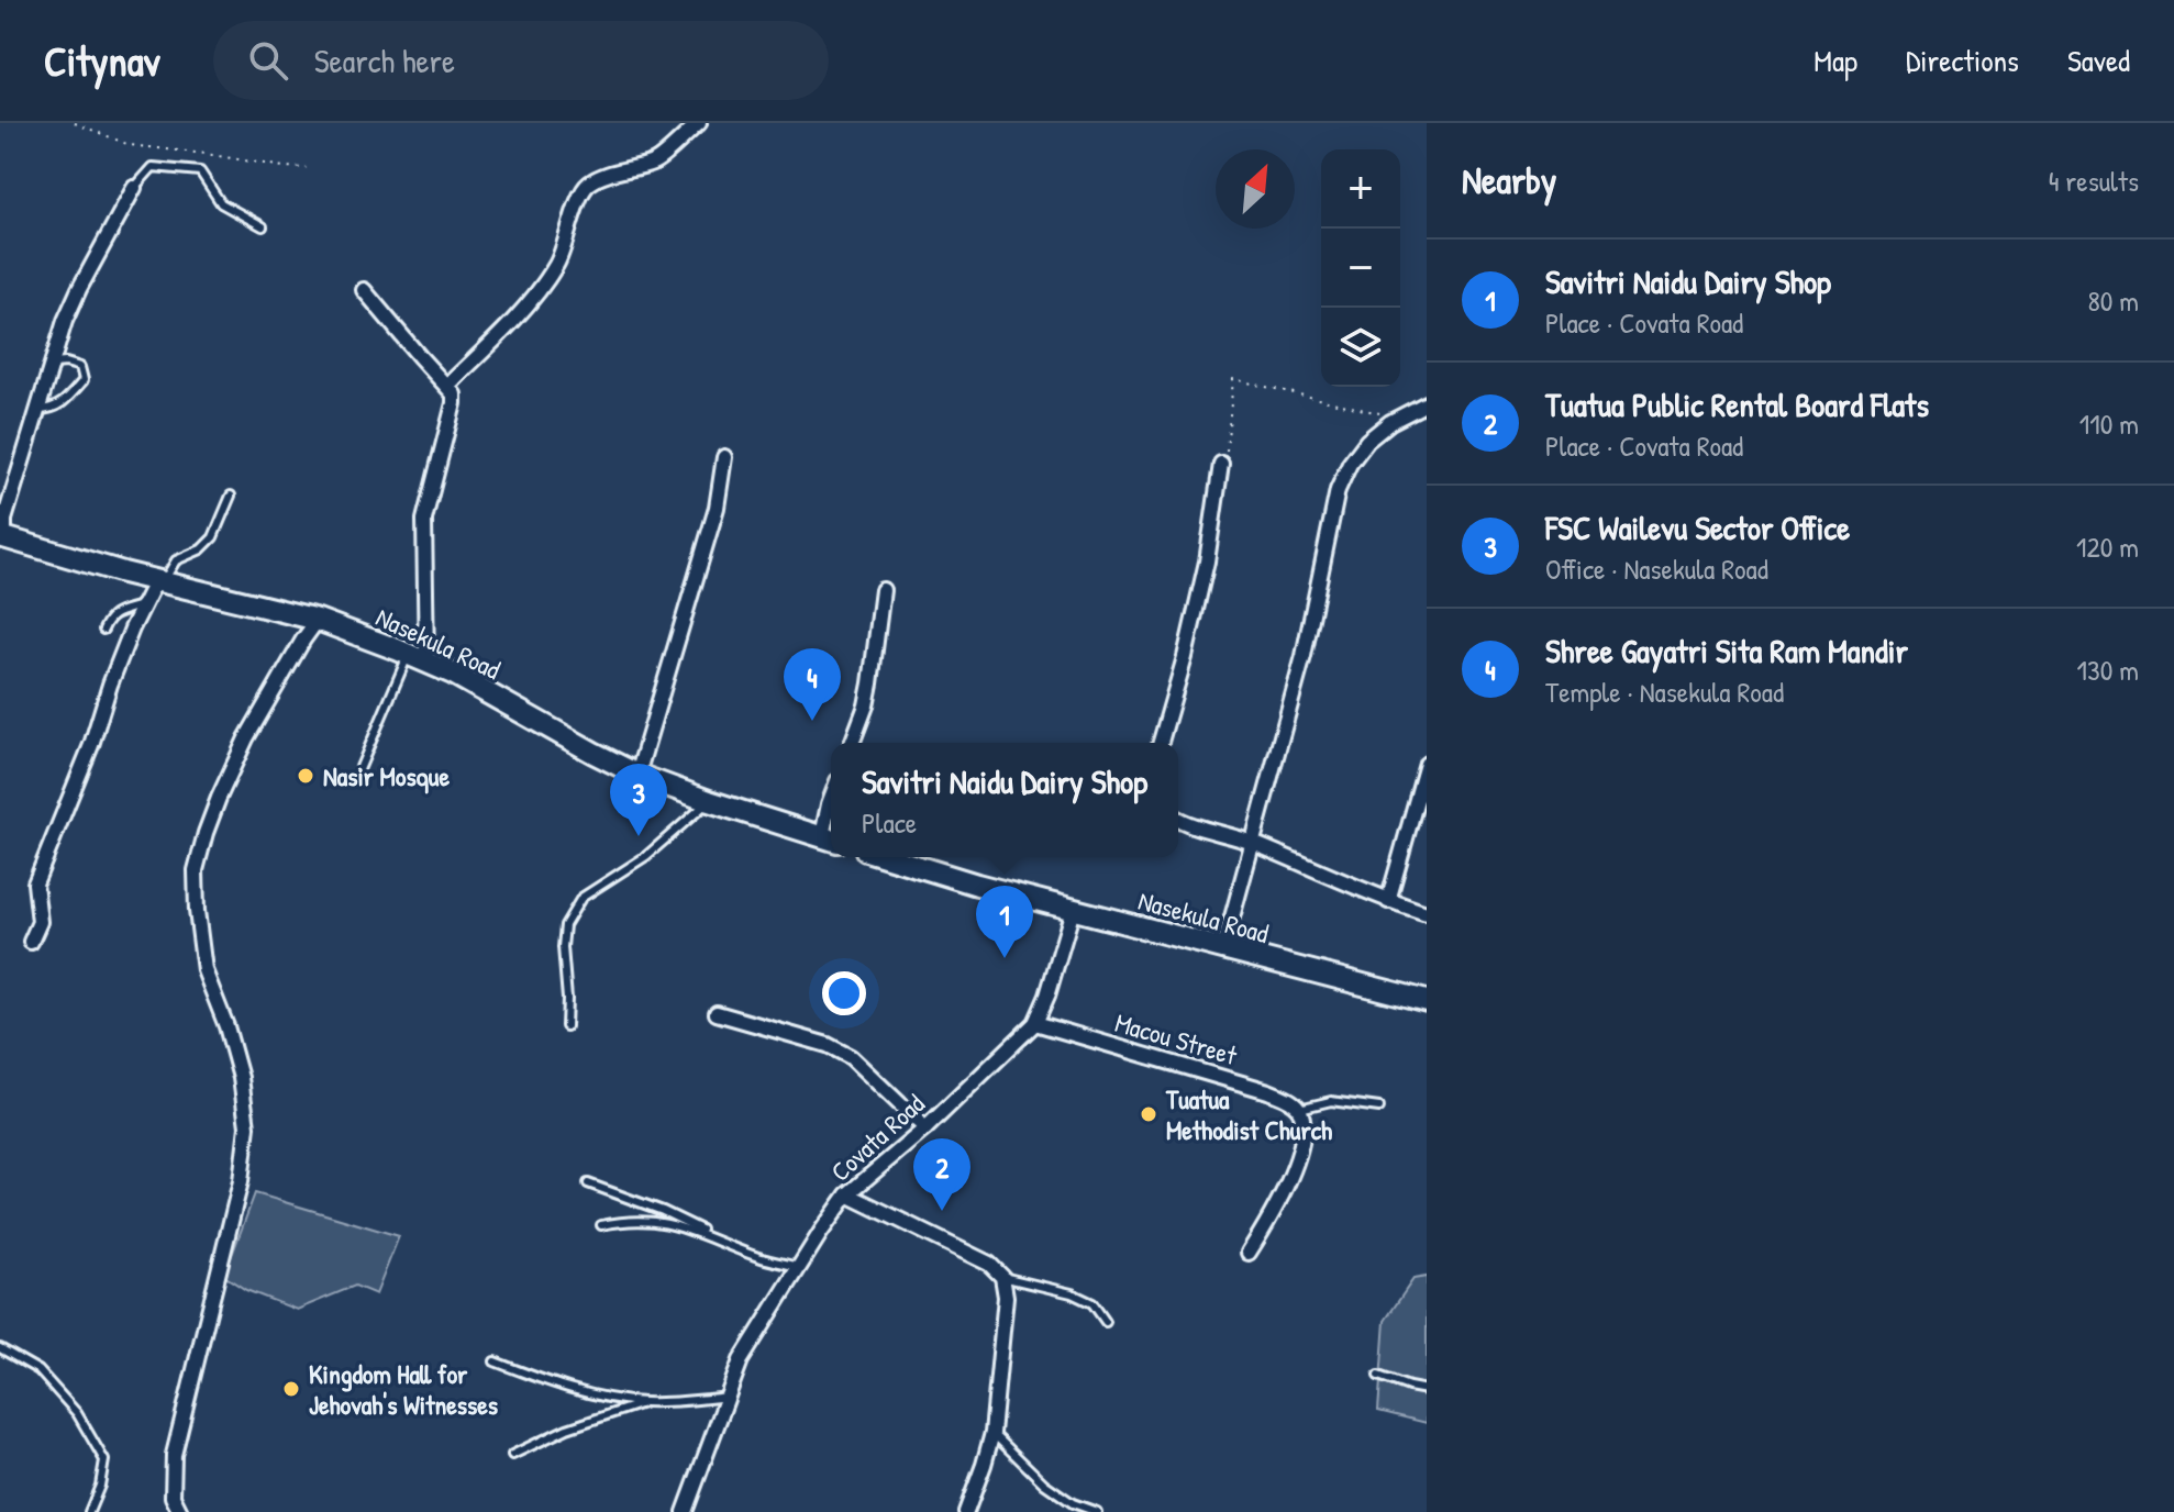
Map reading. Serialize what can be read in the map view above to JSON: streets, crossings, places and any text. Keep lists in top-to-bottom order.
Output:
{
  "streets": {
    "main road": ["Nasekula Road"],
    "street": ["Macou Street", "Covata Road"]
  },
  "crossings": [
    ["Nasekula Road", "Covata Road"],
    ["Macou Street", "Covata Road"]
  ],
  "places": ["Nasir Mosque", "Tuatua Methodist Church", "Kingdom Hall for Jehovah's Witnesses"],
  "north": "top right",
  "page": {
    "header": "Citynav",
    "search": "Search here",
    "nav": ["Map", "Directions", "Saved"],
    "heading": ["Nearby", "4 results"],
    "map_buttons": ["+", "−"],
    "list": [
      {
        "mark": "1",
        "name": "Savitri Naidu Dairy Shop",
        "note": "Place · Covata Road",
        "value": "80 m"
      },
      {
        "mark": "2",
        "name": "Tuatua Public Rental Board Flats",
        "note": "Place · Covata Road",
        "value": "110 m"
      },
      {
        "mark": "3",
        "name": "FSC Wailevu Sector Office",
        "note": "Office · Nasekula Road",
        "value": "120 m"
      },
      {
        "mark": "4",
        "name": "Shree Gayatri Sita Ram Mandir",
        "note": "Temple · Nasekula Road",
        "value": "130 m"
      }
    ],
    "pins": [
      "4",
      "3",
      "1",
      "2"
    ],
    "popup": ["Savitri Naidu Dairy Shop", "Place"]
  }
}
